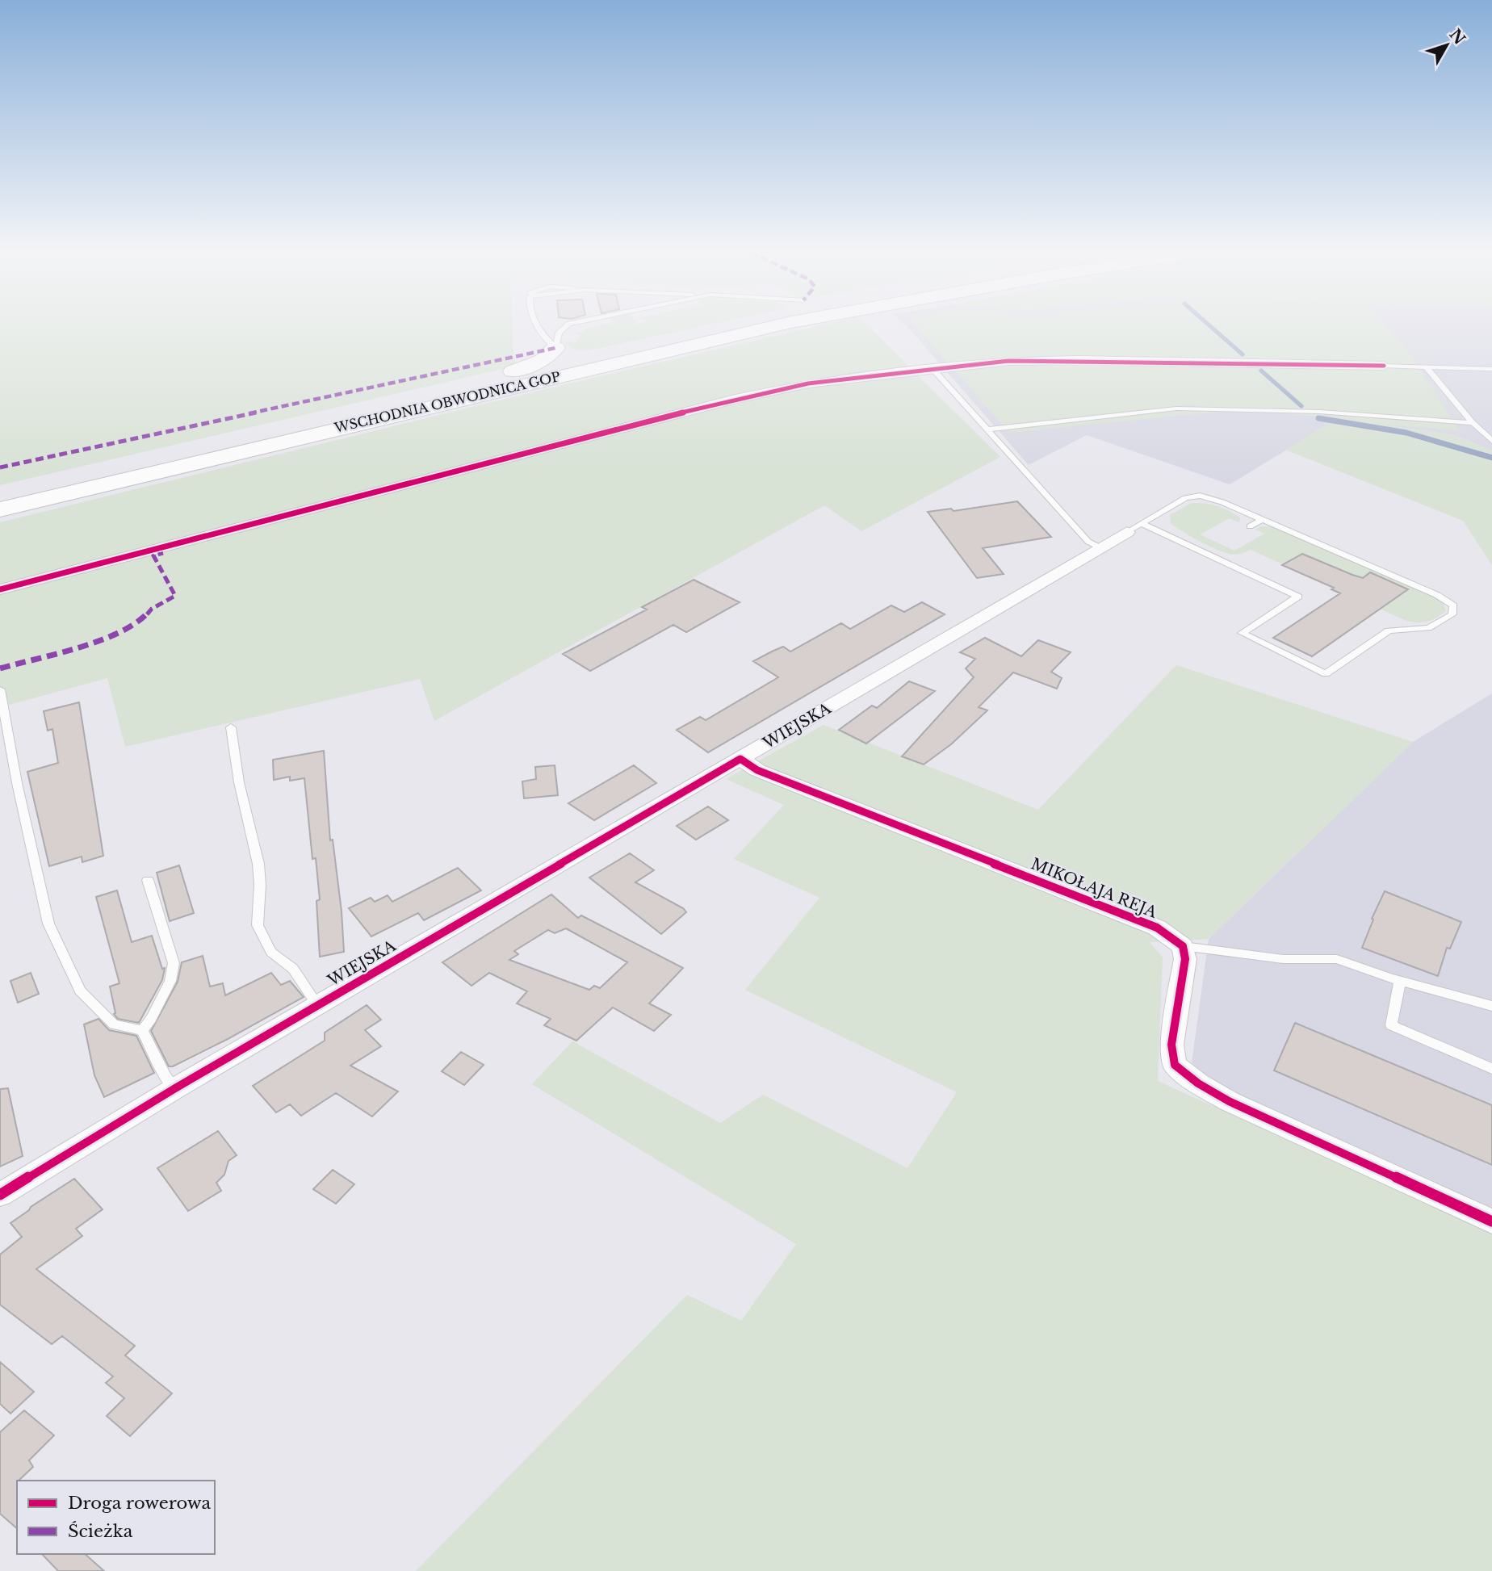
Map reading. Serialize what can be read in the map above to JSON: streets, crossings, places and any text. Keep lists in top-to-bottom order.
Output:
{
  "streets": {
    "highway": ["WSCHODNIA OBWODNICA GOP"],
    "street": ["WIEJSKA", "MIKOŁAJA REJA"]
  },
  "crossings": [
    ["WIEJSKA", "MIKOŁAJA REJA"]
  ],
  "legend": ["Droga rowerowa", "Ścieżka"],
  "north": "top right"
}
